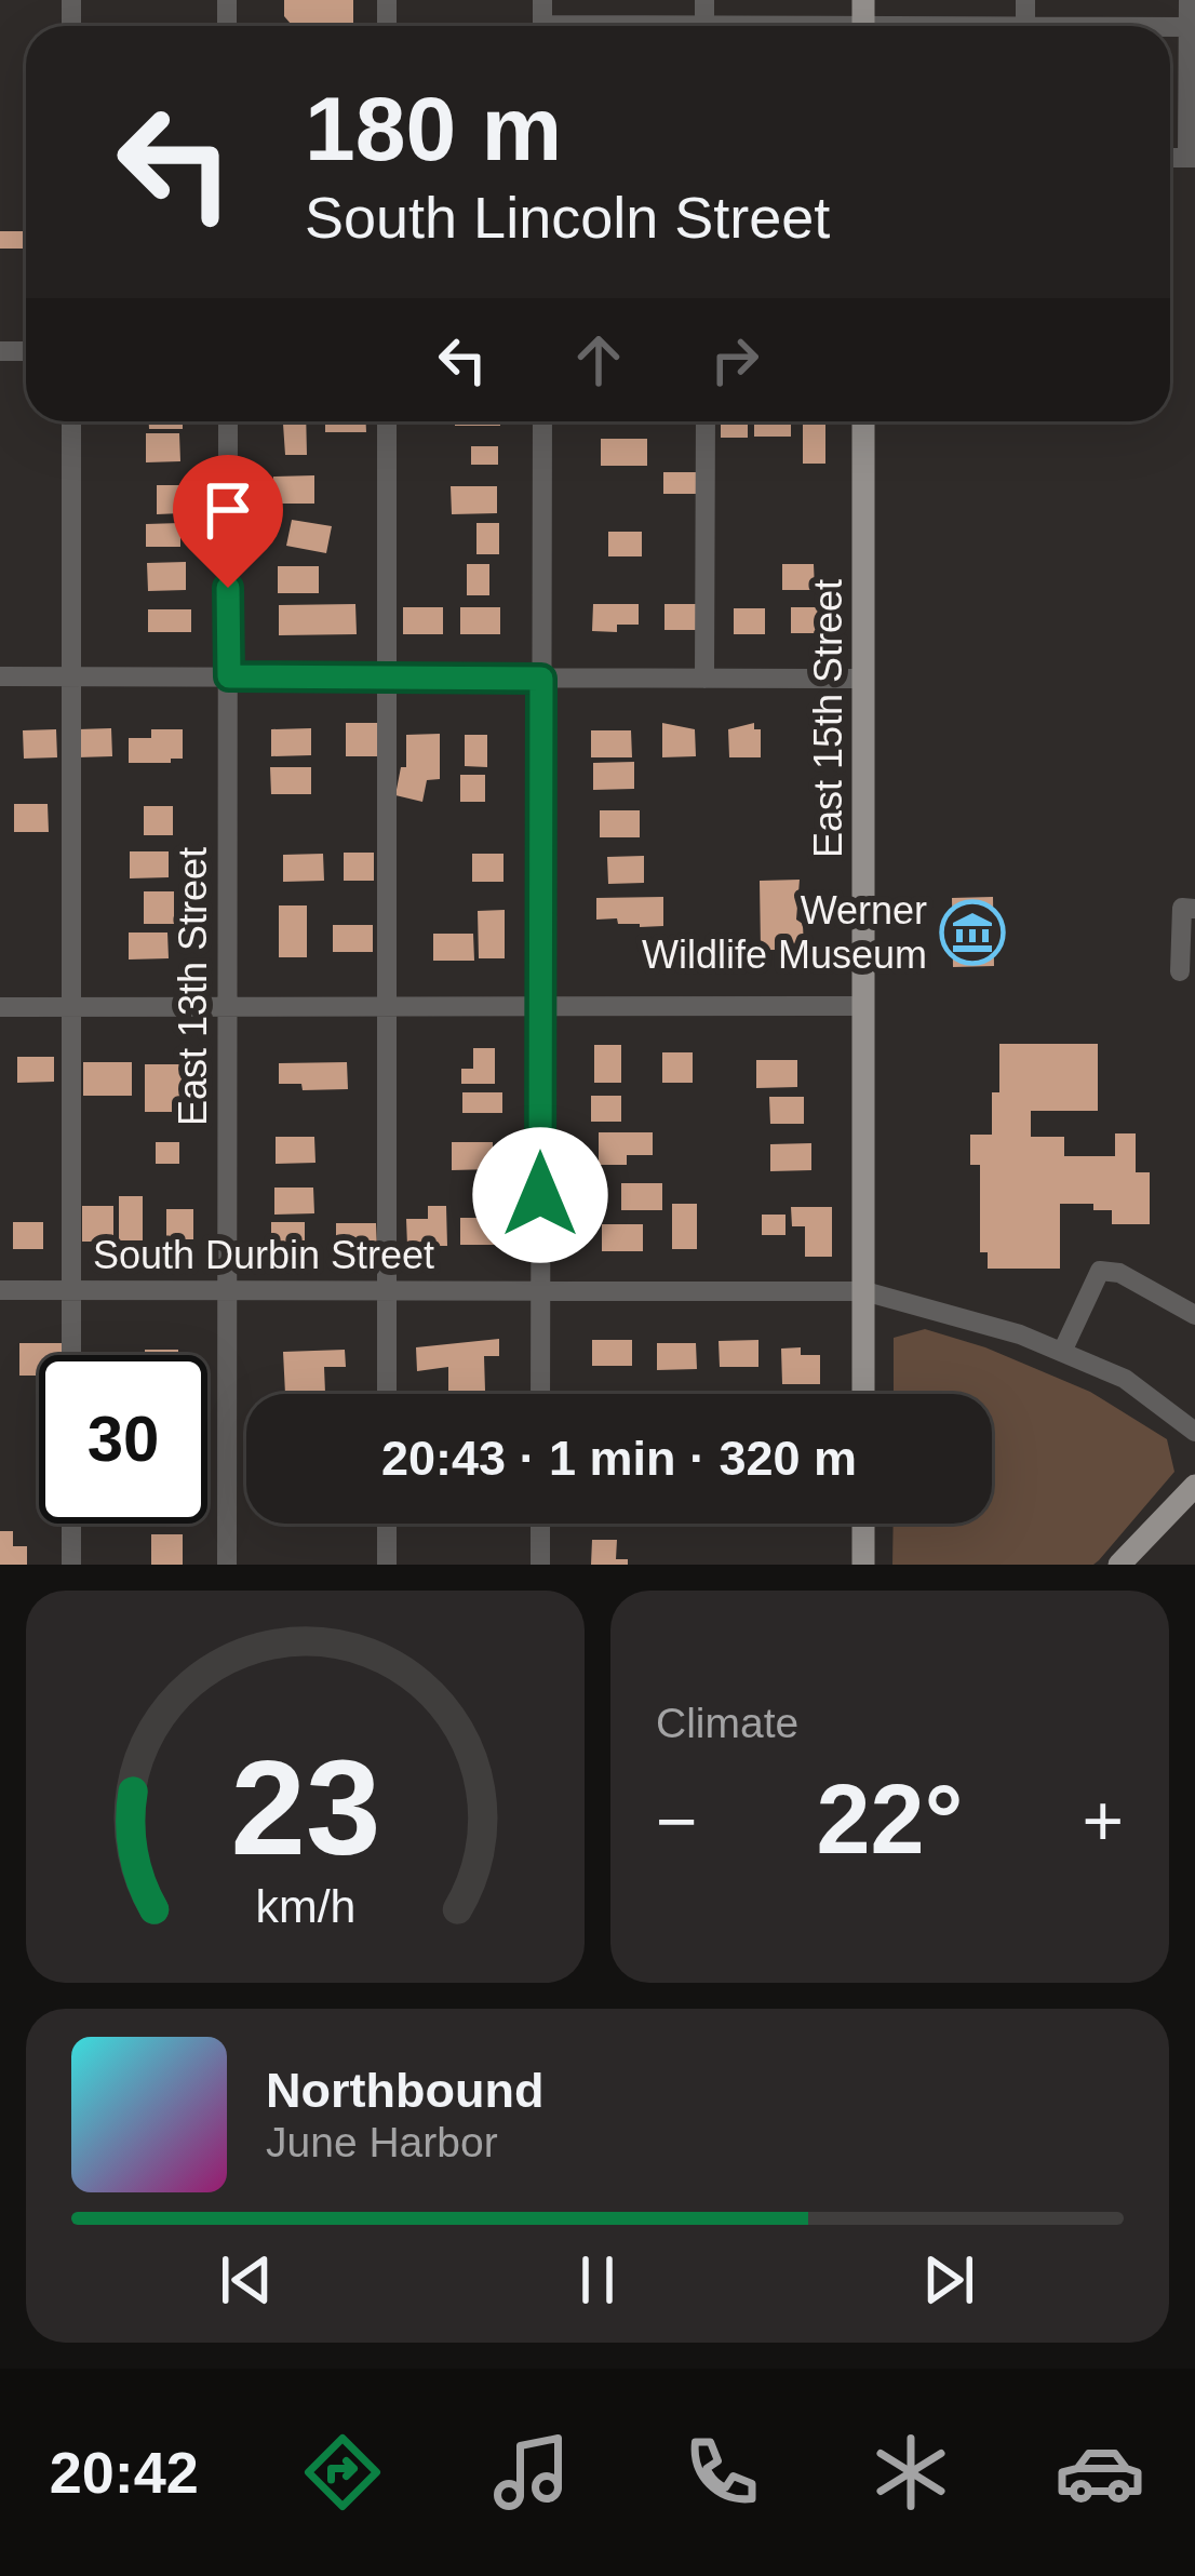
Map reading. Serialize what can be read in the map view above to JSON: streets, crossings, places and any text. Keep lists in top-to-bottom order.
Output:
{
  "streets": {
    "main road": ["East 15th Street"],
    "street": ["East 13th Street", "South Durbin Street"]
  },
  "crossings": [
    ["East 15th Street", "South Durbin Street"],
    ["East 13th Street", "South Durbin Street"]
  ],
  "places": {
    "museum": ["Werner Wildlife Museum"]
  },
  "page": {
    "turn": ["180 m", "South Lincoln Street"],
    "limit": "30",
    "trip": "20:43 · 1 min · 320 m",
    "tile": "Climate",
    "heat": ["−", "22°", "+"],
    "song": ["Northbound", "June Harbor"],
    "tabs": "20:42",
    "gauge": ["23", "km/h"]
  }
}
